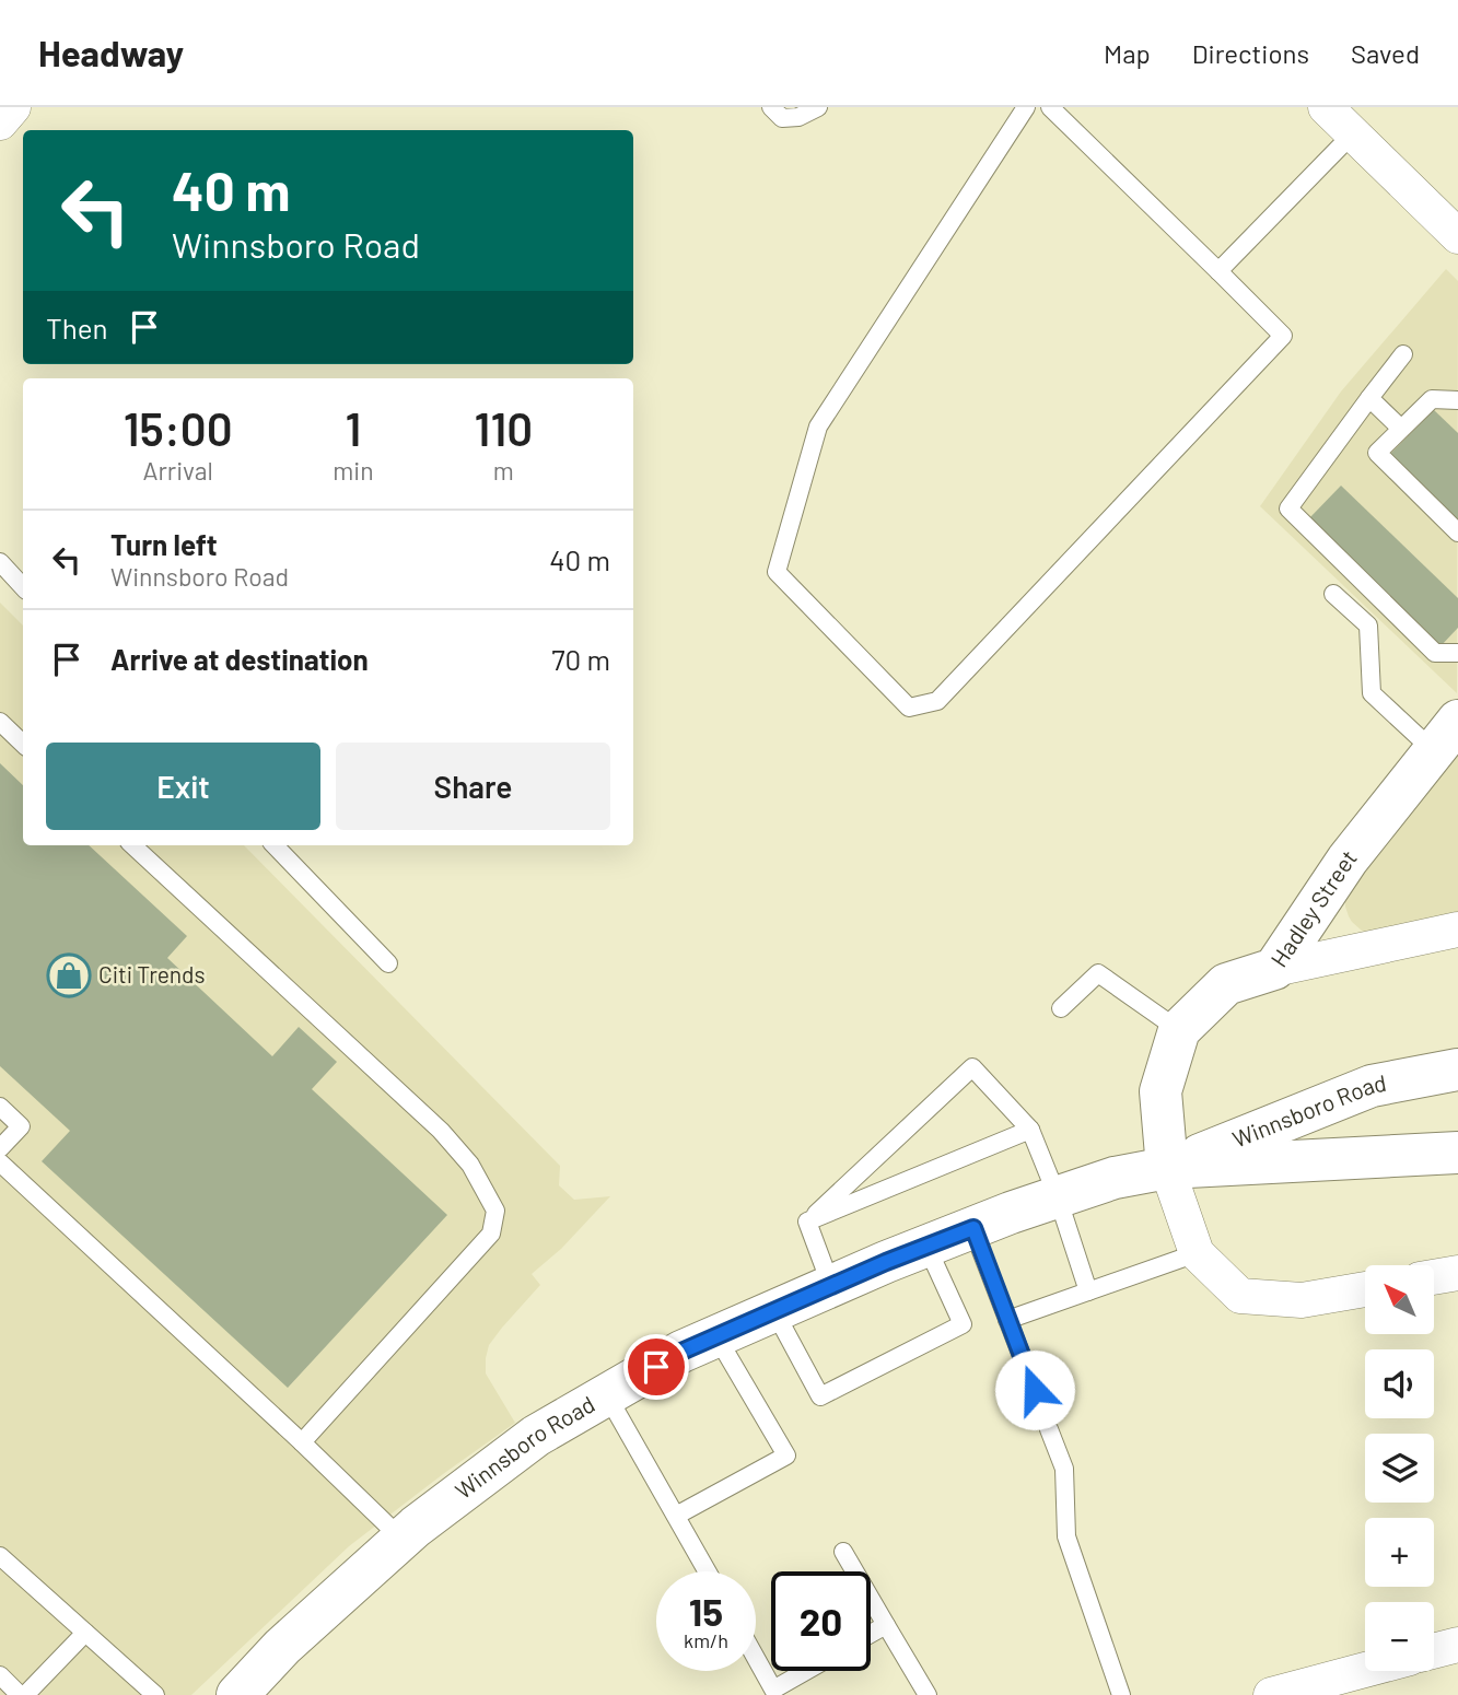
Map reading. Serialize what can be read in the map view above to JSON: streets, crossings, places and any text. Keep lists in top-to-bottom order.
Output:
{
  "streets": {
    "main road": ["Hadley Street", "Winnsboro Road"]
  },
  "crossings": [
    ["Hadley Street", "Winnsboro Road"]
  ],
  "places": {
    "shop": ["Citi Trends"]
  },
  "north": "top left",
  "page": {
    "header": "Headway",
    "nav": ["Map", "Directions", "Saved"],
    "turn": ["40 m", "Winnsboro Road"],
    "then": "Then",
    "eta": [
      "15:00",
      "Arrival",
      "1",
      "min",
      "110",
      "m"
    ],
    "list": [
      {
        "name": "Turn left",
        "note": "Winnsboro Road",
        "value": "40 m"
      },
      {
        "name": "Arrive at destination",
        "value": "70 m"
      }
    ],
    "buttons": ["Exit", "Share"],
    "map_buttons": ["+", "−"],
    "speed": "15 km/h",
    "limit": "20"
  }
}
